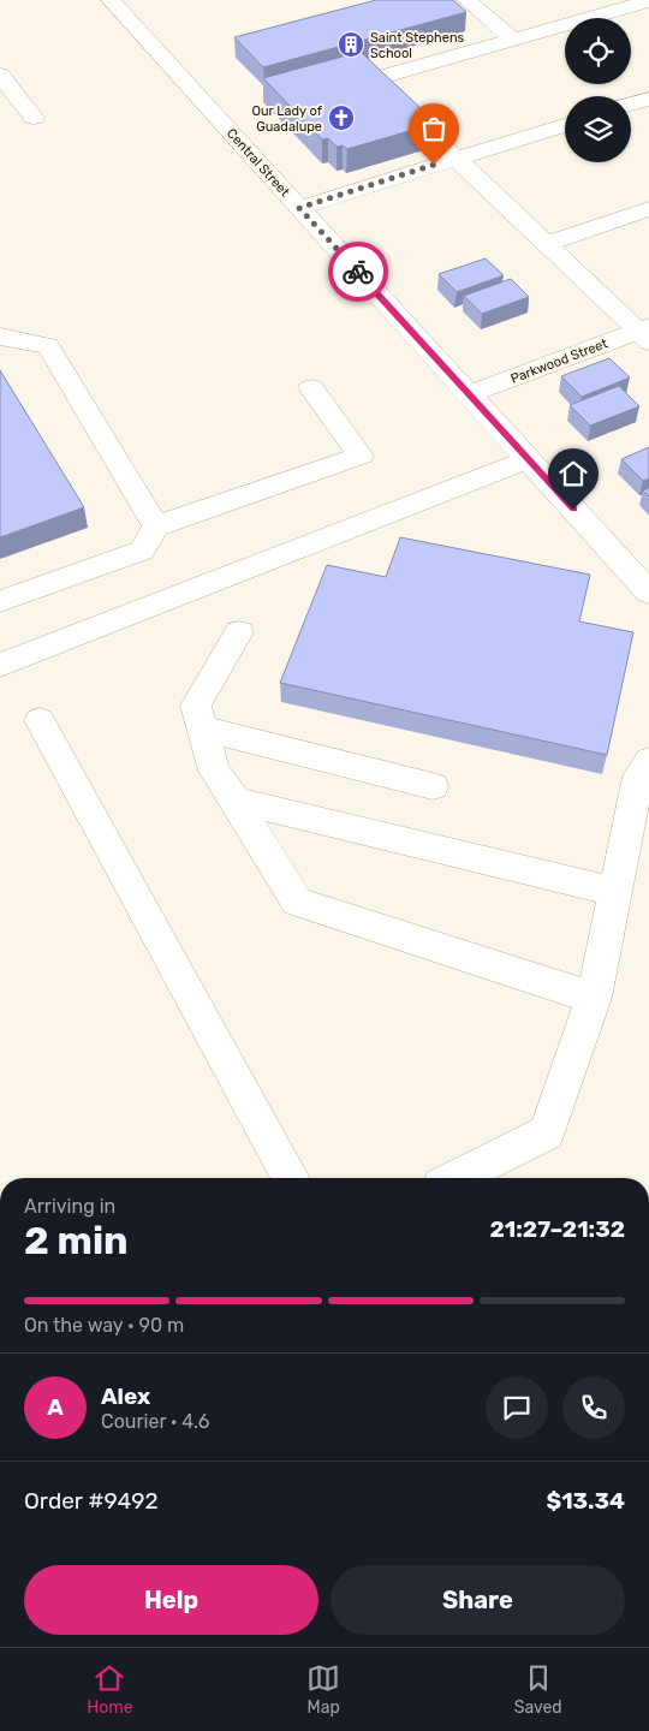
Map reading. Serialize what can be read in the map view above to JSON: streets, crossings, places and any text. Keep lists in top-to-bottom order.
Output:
{
  "streets": {
    "street": ["Central Street", "Parkwood Street"]
  },
  "crossings": [
    ["Central Street", "Parkwood Street"]
  ],
  "places": {
    "building": ["Saint Stephens School"],
    "church": ["Our Lady of Guadalupe"]
  },
  "page": {
    "heading": ["2 min", "Arriving in", "21:27–21:32"],
    "panel": [
      "Alex",
      "Courier · 4.6",
      "Order #9492",
      "$13.34"
    ],
    "bar": "On the way · 90 m",
    "round": "A",
    "buttons": ["Help", "Share"],
    "tabs": ["Home", "Map", "Saved"]
  }
}
